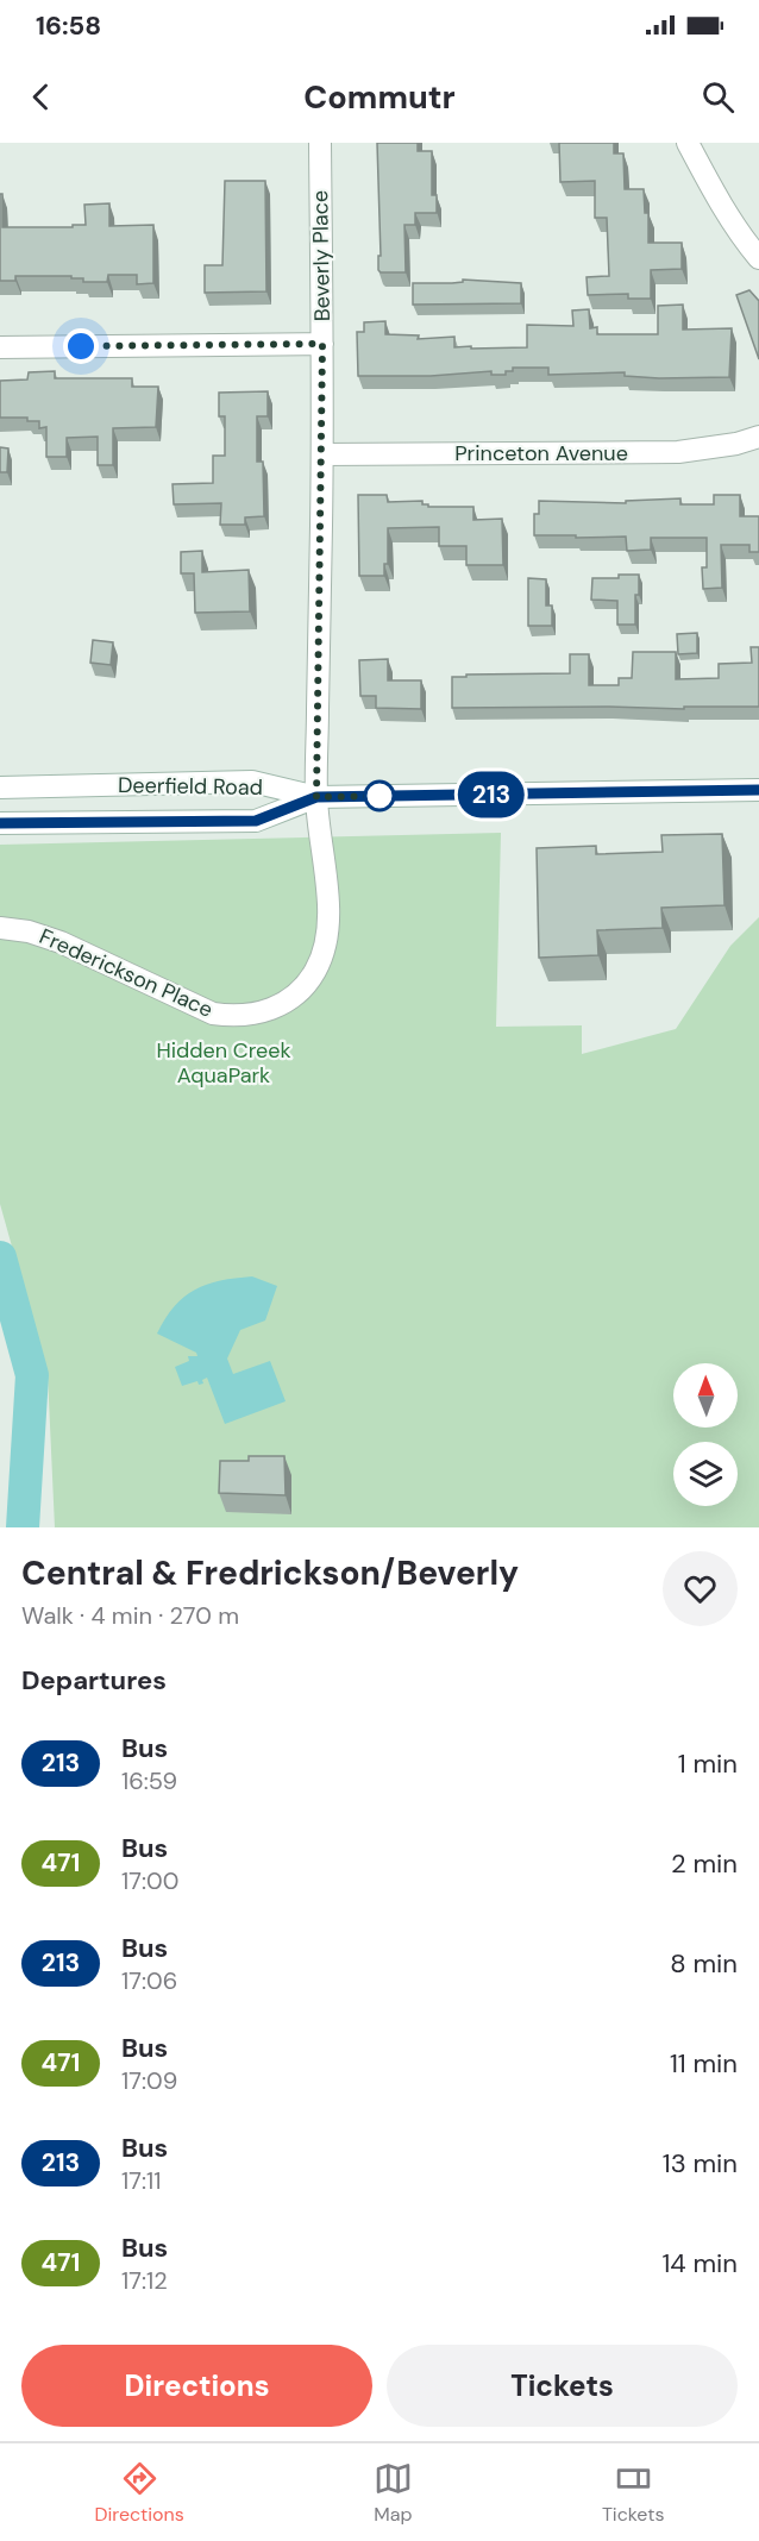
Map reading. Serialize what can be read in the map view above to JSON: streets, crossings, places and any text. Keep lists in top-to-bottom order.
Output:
{
  "streets": {
    "street": [
      "Beverly Place",
      "Princeton Avenue",
      "Deerfield Road",
      "Frederickson Place"
    ]
  },
  "crossings": [
    ["Beverly Place", "Princeton Avenue"],
    ["Beverly Place", "Deerfield Road"],
    ["Beverly Place", "Frederickson Place"],
    ["Deerfield Road", "Frederickson Place"]
  ],
  "parks": ["Hidden Creek AquaPark"],
  "lines": ["bus line 213"],
  "north": "top",
  "page": {
    "status": "16:58",
    "header": "Commutr",
    "on_map": "213",
    "heading": [
      ["Central & Fredrickson/Beverly", "Walk · 4 min · 270 m"],
      "Departures"
    ],
    "list": [
      {
        "mark": "213",
        "name": "Bus",
        "note": "16:59",
        "value": "1 min"
      },
      {
        "mark": "471",
        "name": "Bus",
        "note": "17:00",
        "value": "2 min"
      },
      {
        "mark": "213",
        "name": "Bus",
        "note": "17:06",
        "value": "8 min"
      },
      {
        "mark": "471",
        "name": "Bus",
        "note": "17:09",
        "value": "11 min"
      },
      {
        "mark": "213",
        "name": "Bus",
        "note": "17:11",
        "value": "13 min"
      },
      {
        "mark": "471",
        "name": "Bus",
        "note": "17:12",
        "value": "14 min"
      }
    ],
    "buttons": ["Directions", "Tickets"],
    "tabs": ["Directions", "Map", "Tickets"]
  }
}
